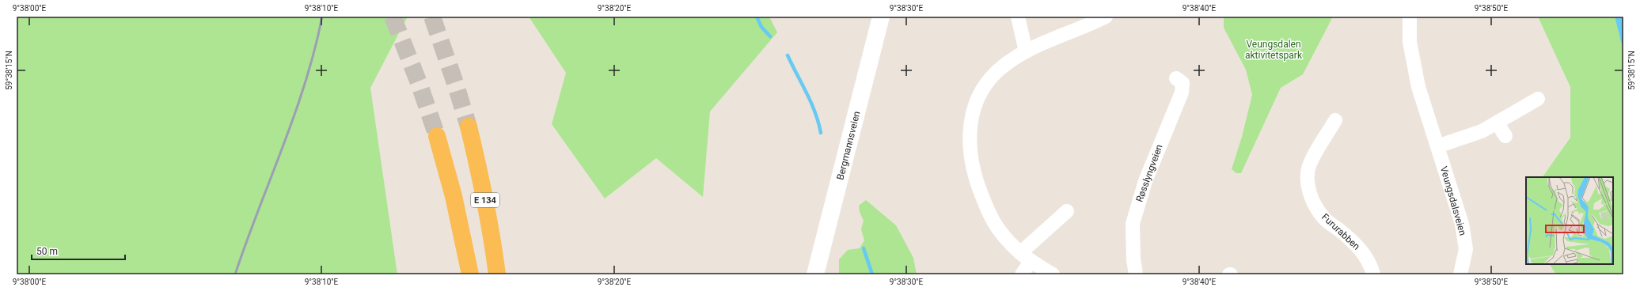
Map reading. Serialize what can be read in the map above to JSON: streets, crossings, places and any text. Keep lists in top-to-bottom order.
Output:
{
  "streets": {
    "highway": ["E 134"],
    "main road": ["Bergmannsveien"],
    "street": ["Røsslyngveien", "Veungsdalsveien", "Fururabben"]
  },
  "parks": ["Veungsdalen aktivitetspark"],
  "scale_bar": "50 m",
  "coordinates": [
    "9°38'00\"E",
    "9°38'10\"E",
    "9°38'20\"E",
    "9°38'30\"E",
    "9°38'40\"E",
    "9°38'50\"E",
    "59°38'15\"N"
  ]
}
